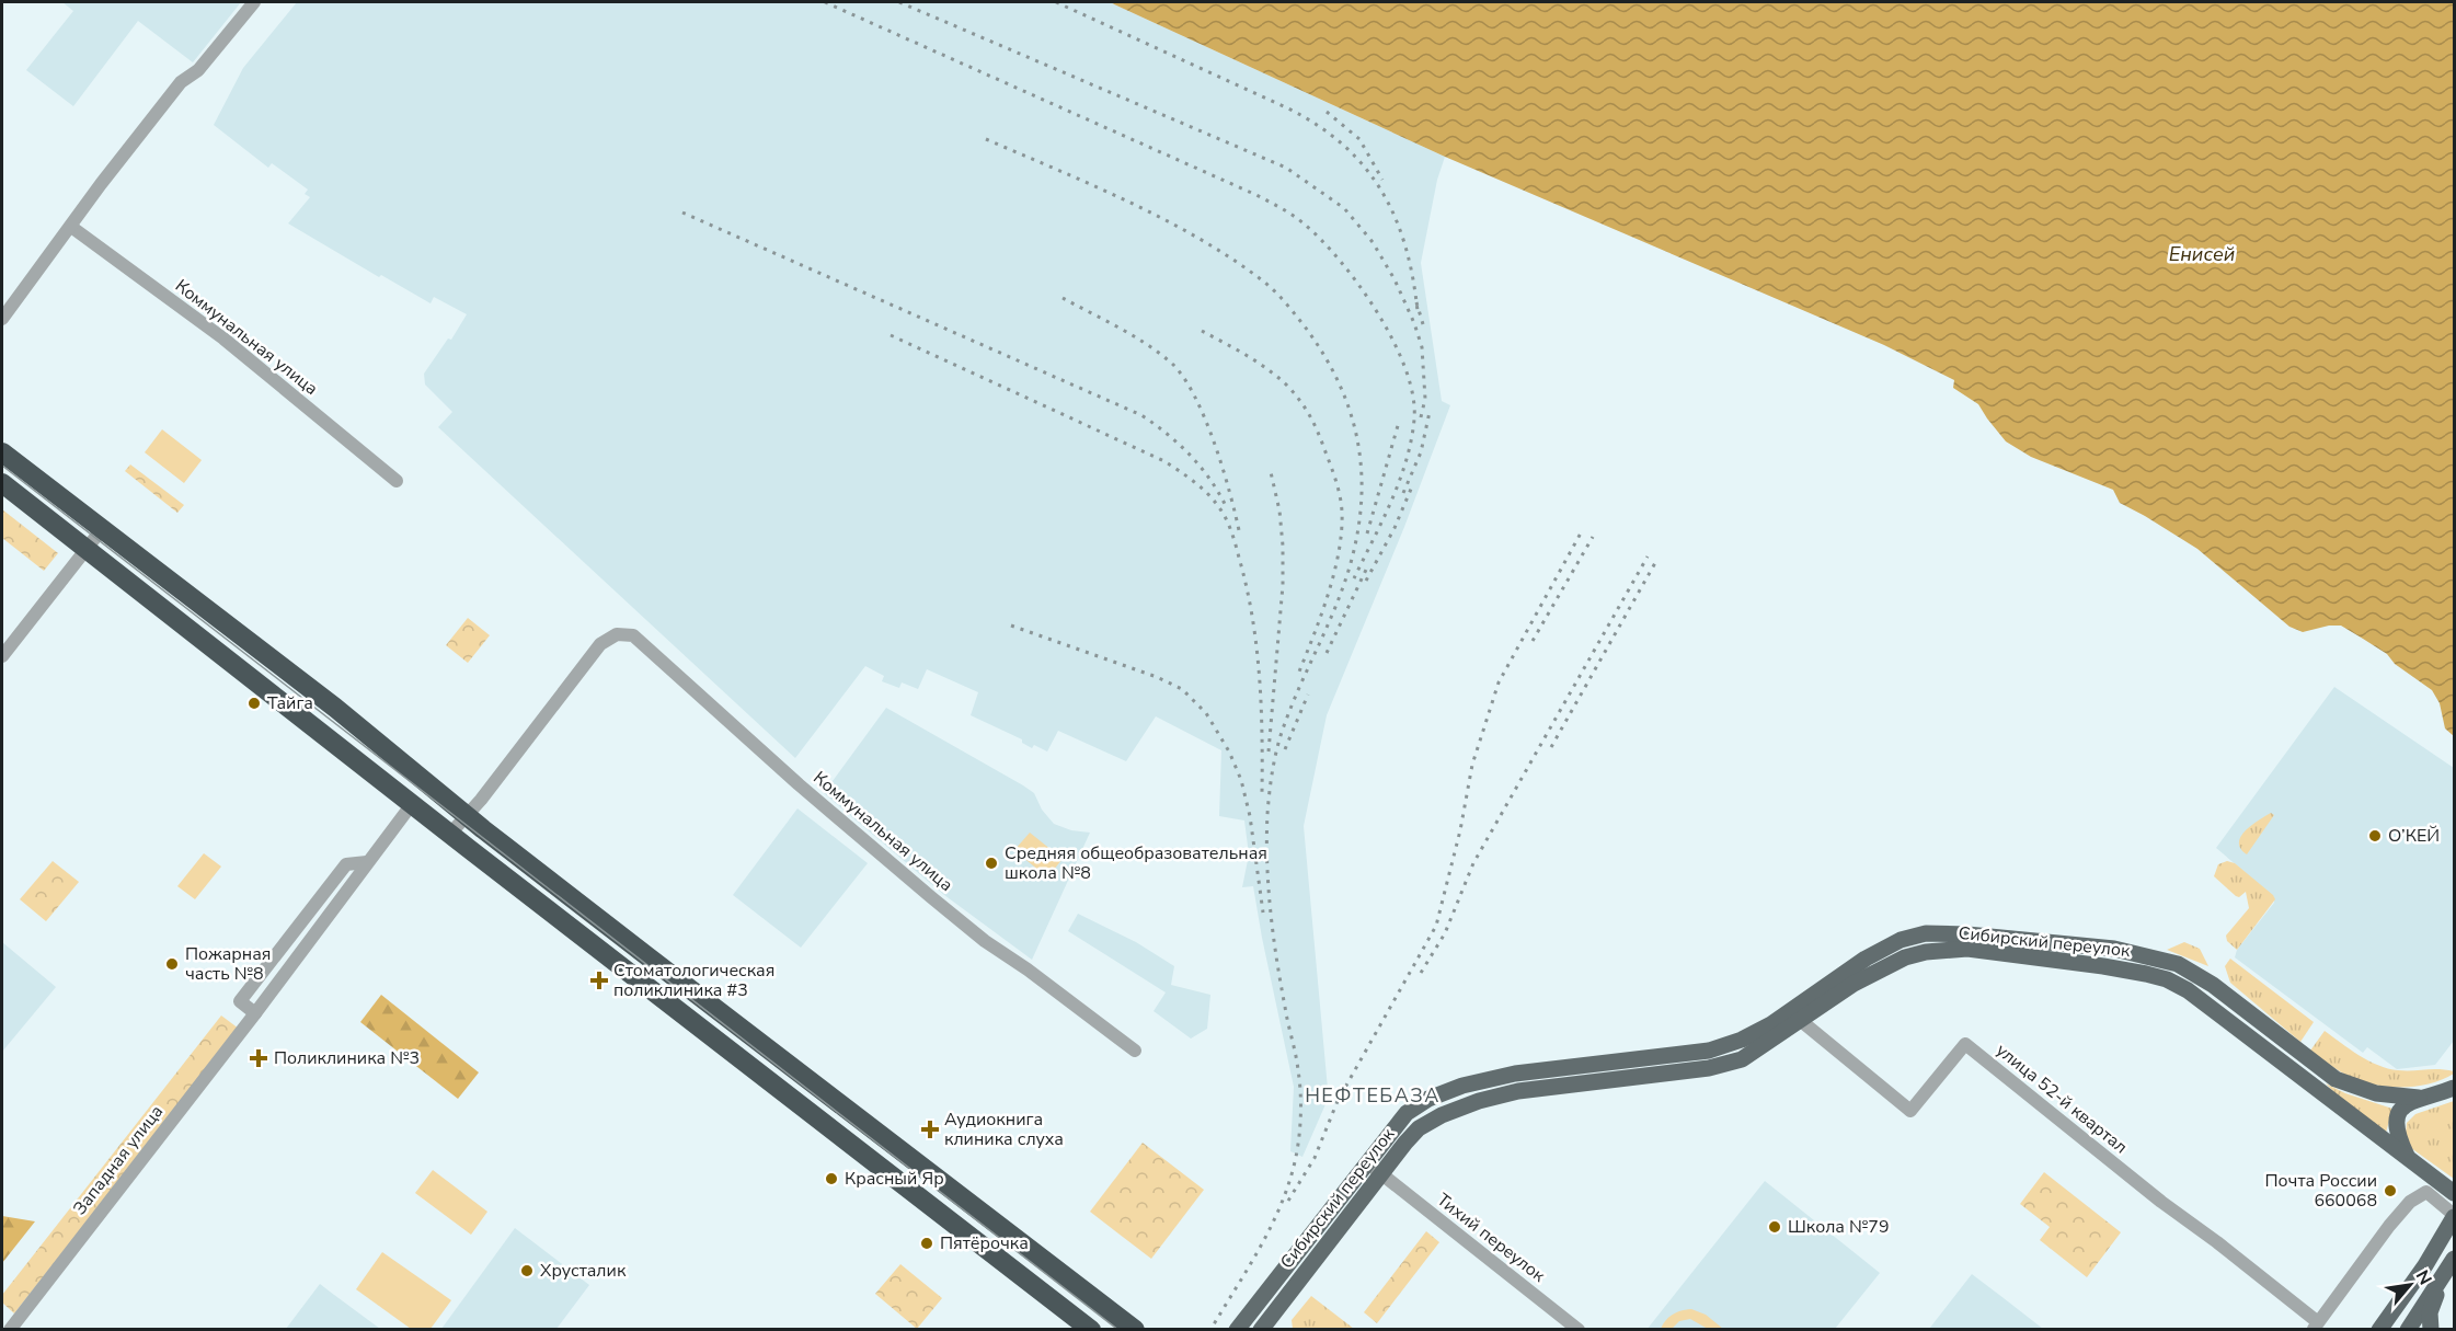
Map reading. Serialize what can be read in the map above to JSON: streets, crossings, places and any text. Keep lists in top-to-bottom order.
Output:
{
  "streets": {
    "main road": ["Сибирский переулок"],
    "street": [
      "Коммунальная улица",
      "улица 52-й квартал",
      "Западная улица",
      "Тихий переулок"
    ]
  },
  "crossings": [
    ["Сибирский переулок", "улица 52-й квартал"],
    ["Сибирский переулок", "Тихий переулок"]
  ],
  "districts": ["НЕФТЕБАЗА"],
  "water": ["Енисей"],
  "places": {
    "other": [
      "Тайга",
      "О’КЕЙ",
      "Средняя общеобразовательная школа №8",
      "Пожарная часть №8",
      "Красный Яр",
      "Почта России 660068",
      "Школа №79",
      "Пятёрочка",
      "Хрусталик"
    ],
    "health": ["Стоматологическая поликлиника #3", "Поликлиника №3", "Аудиокнига клиника слуха"]
  },
  "north": "top right"
}
